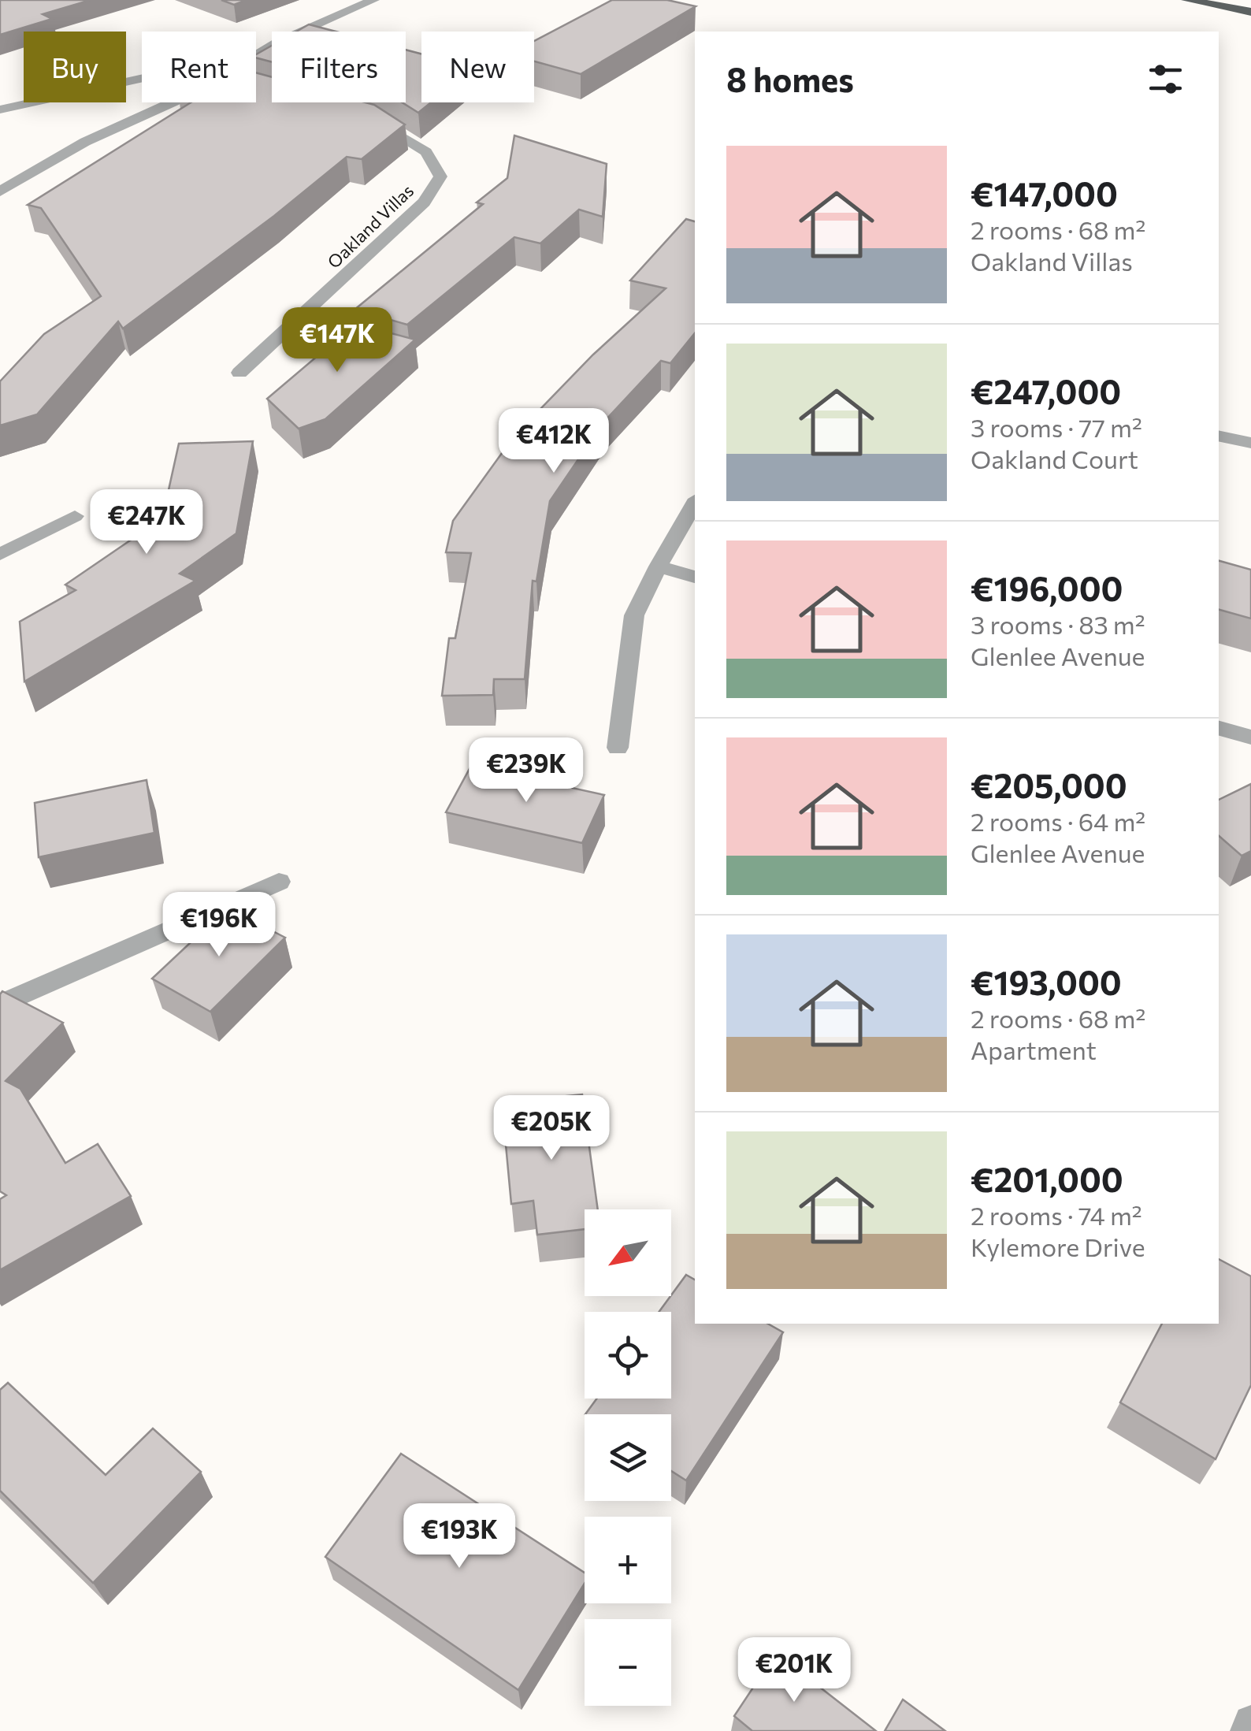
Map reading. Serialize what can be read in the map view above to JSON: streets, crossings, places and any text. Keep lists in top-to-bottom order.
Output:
{
  "streets": {
    "street": ["Oakland Villas"]
  },
  "north": "bottom left",
  "page": {
    "chip": [
      "Buy",
      "Rent",
      "Filters",
      "New"
    ],
    "heading": "8 homes",
    "list": [
      {
        "name": "€147,000",
        "note": "2 rooms · 68 m² · Oakland Villas"
      },
      {
        "name": "€247,000",
        "note": "3 rooms · 77 m² · Oakland Court"
      },
      {
        "name": "€196,000",
        "note": "3 rooms · 83 m² · Glenlee Avenue"
      },
      {
        "name": "€205,000",
        "note": "2 rooms · 64 m² · Glenlee Avenue"
      },
      {
        "name": "€193,000",
        "note": "2 rooms · 68 m² · Apartment"
      },
      {
        "name": "€201,000",
        "note": "2 rooms · 74 m² · Kylemore Drive"
      }
    ],
    "price": [
      "€147K",
      "€412K",
      "€247K",
      "€239K",
      "€196K",
      "€205K",
      "€193K",
      "€201K"
    ],
    "map_buttons": ["+", "−"]
  }
}
